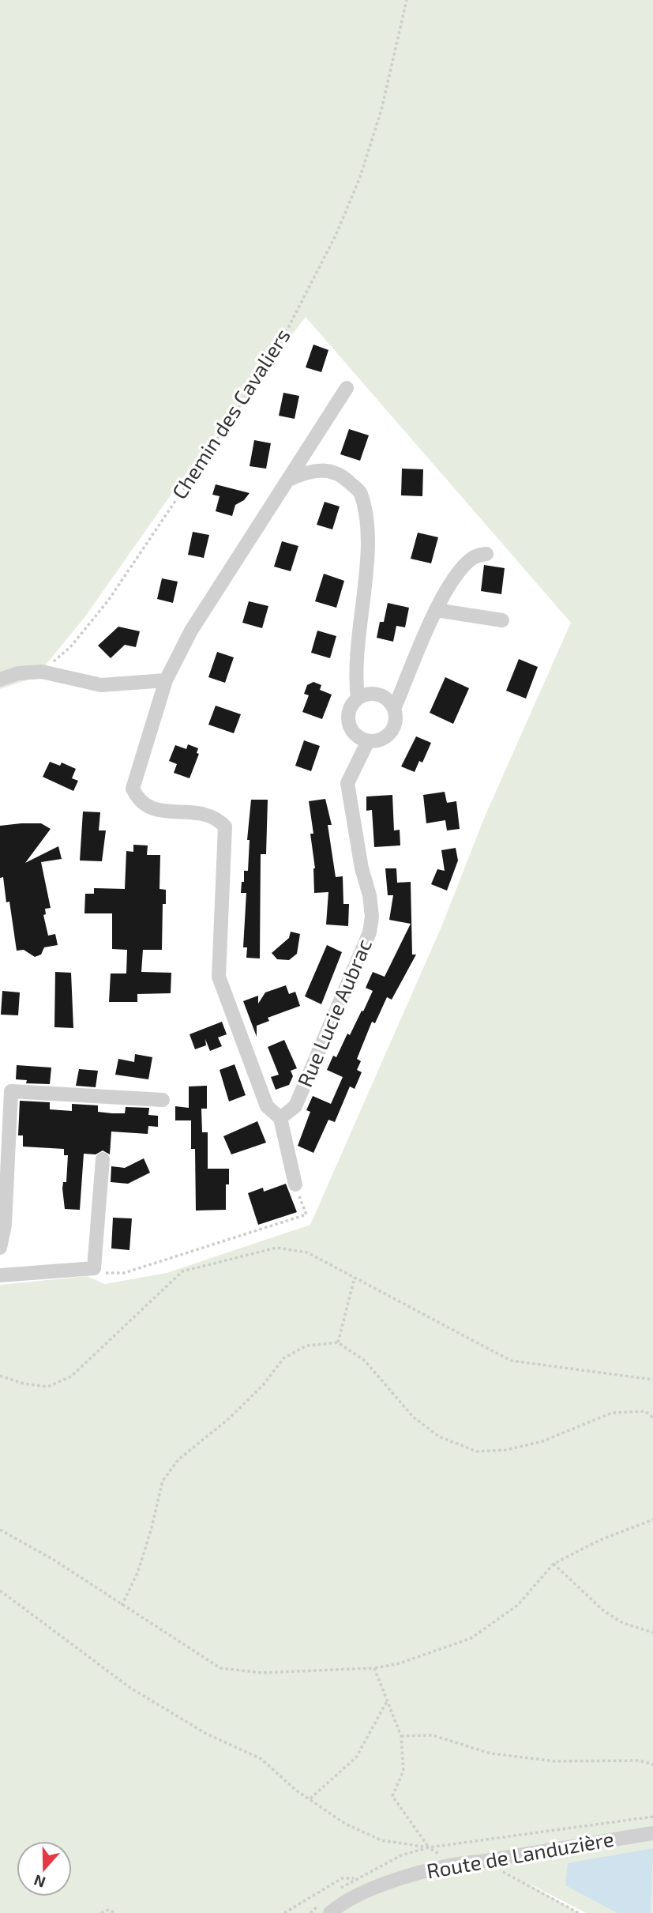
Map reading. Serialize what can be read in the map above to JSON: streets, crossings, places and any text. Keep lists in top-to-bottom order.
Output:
{
  "streets": {
    "street": ["Rue Lucie Aubrac", "Route de Landuzière"],
    "path": ["Chemin des Cavaliers"]
  },
  "north": "bottom"
}
